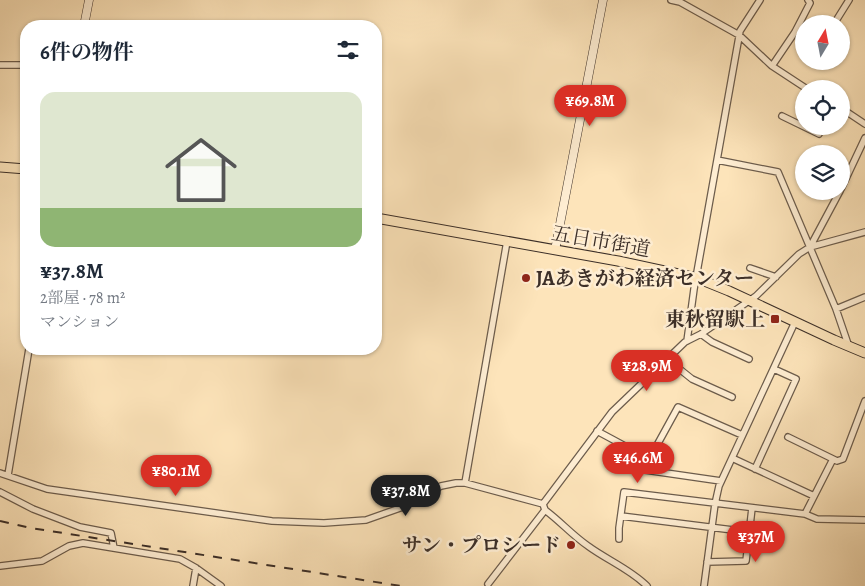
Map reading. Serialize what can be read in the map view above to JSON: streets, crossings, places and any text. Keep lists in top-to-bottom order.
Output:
{
  "streets": {
    "main road": ["五日市街道"]
  },
  "places": {
    "other": ["JAあきがわ経済センター", "サン・プロシード"],
    "transit": ["東秋留駅上"]
  },
  "north": "top",
  "page": {
    "heading": "6件の物件",
    "list": [
      {
        "name": "¥37.8M",
        "note": "2部屋 · 78 m² · マンション"
      }
    ],
    "price": [
      "¥69.8M",
      "¥28.9M",
      "¥46.6M",
      "¥80.1M",
      "¥37.8M",
      "¥37M"
    ]
  }
}
